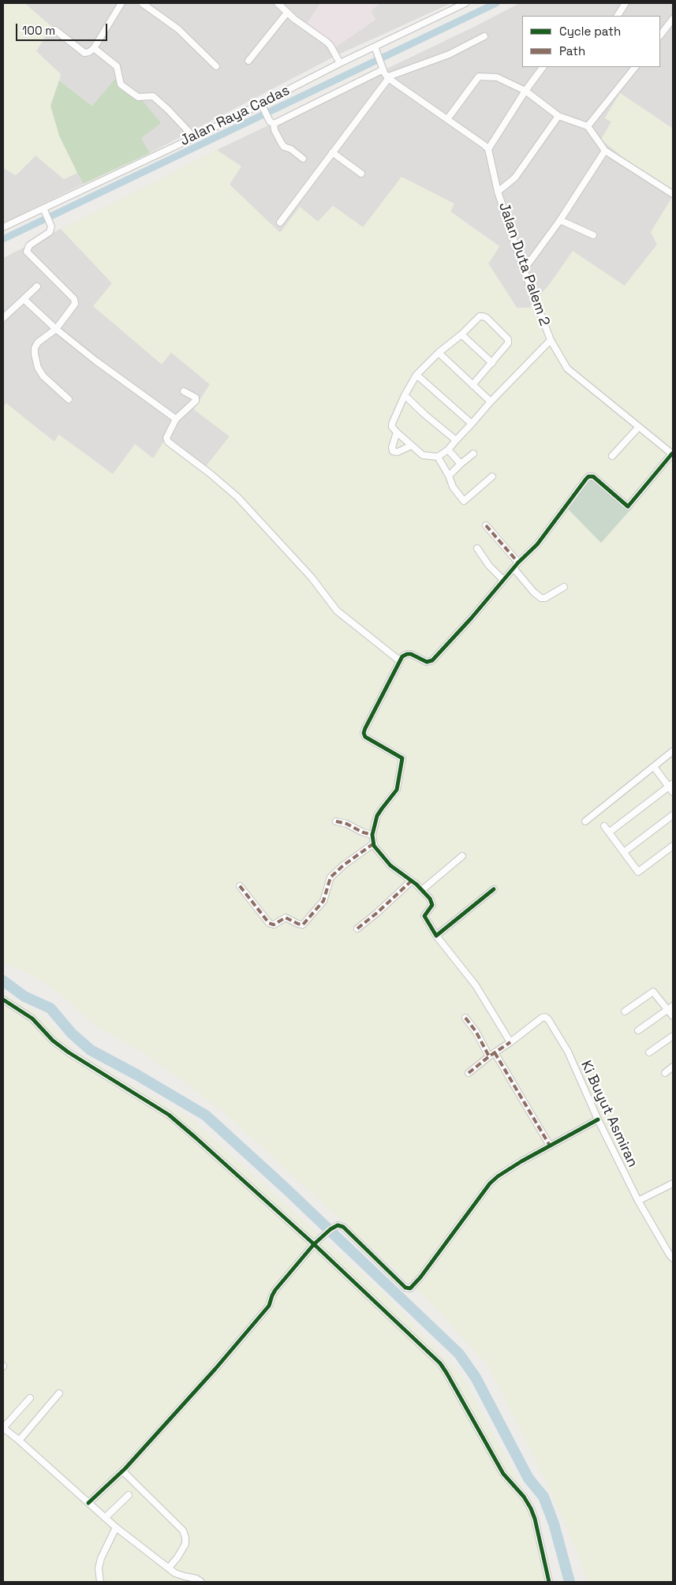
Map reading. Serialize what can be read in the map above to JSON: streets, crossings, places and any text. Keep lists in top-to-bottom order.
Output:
{
  "streets": {
    "street": ["Jalan Raya Cadas", "Jalan Duta Palem 2", "Ki Buyut Asmiran"]
  },
  "legend": ["Cycle path", "Path"],
  "scale_bar": "100 m"
}
